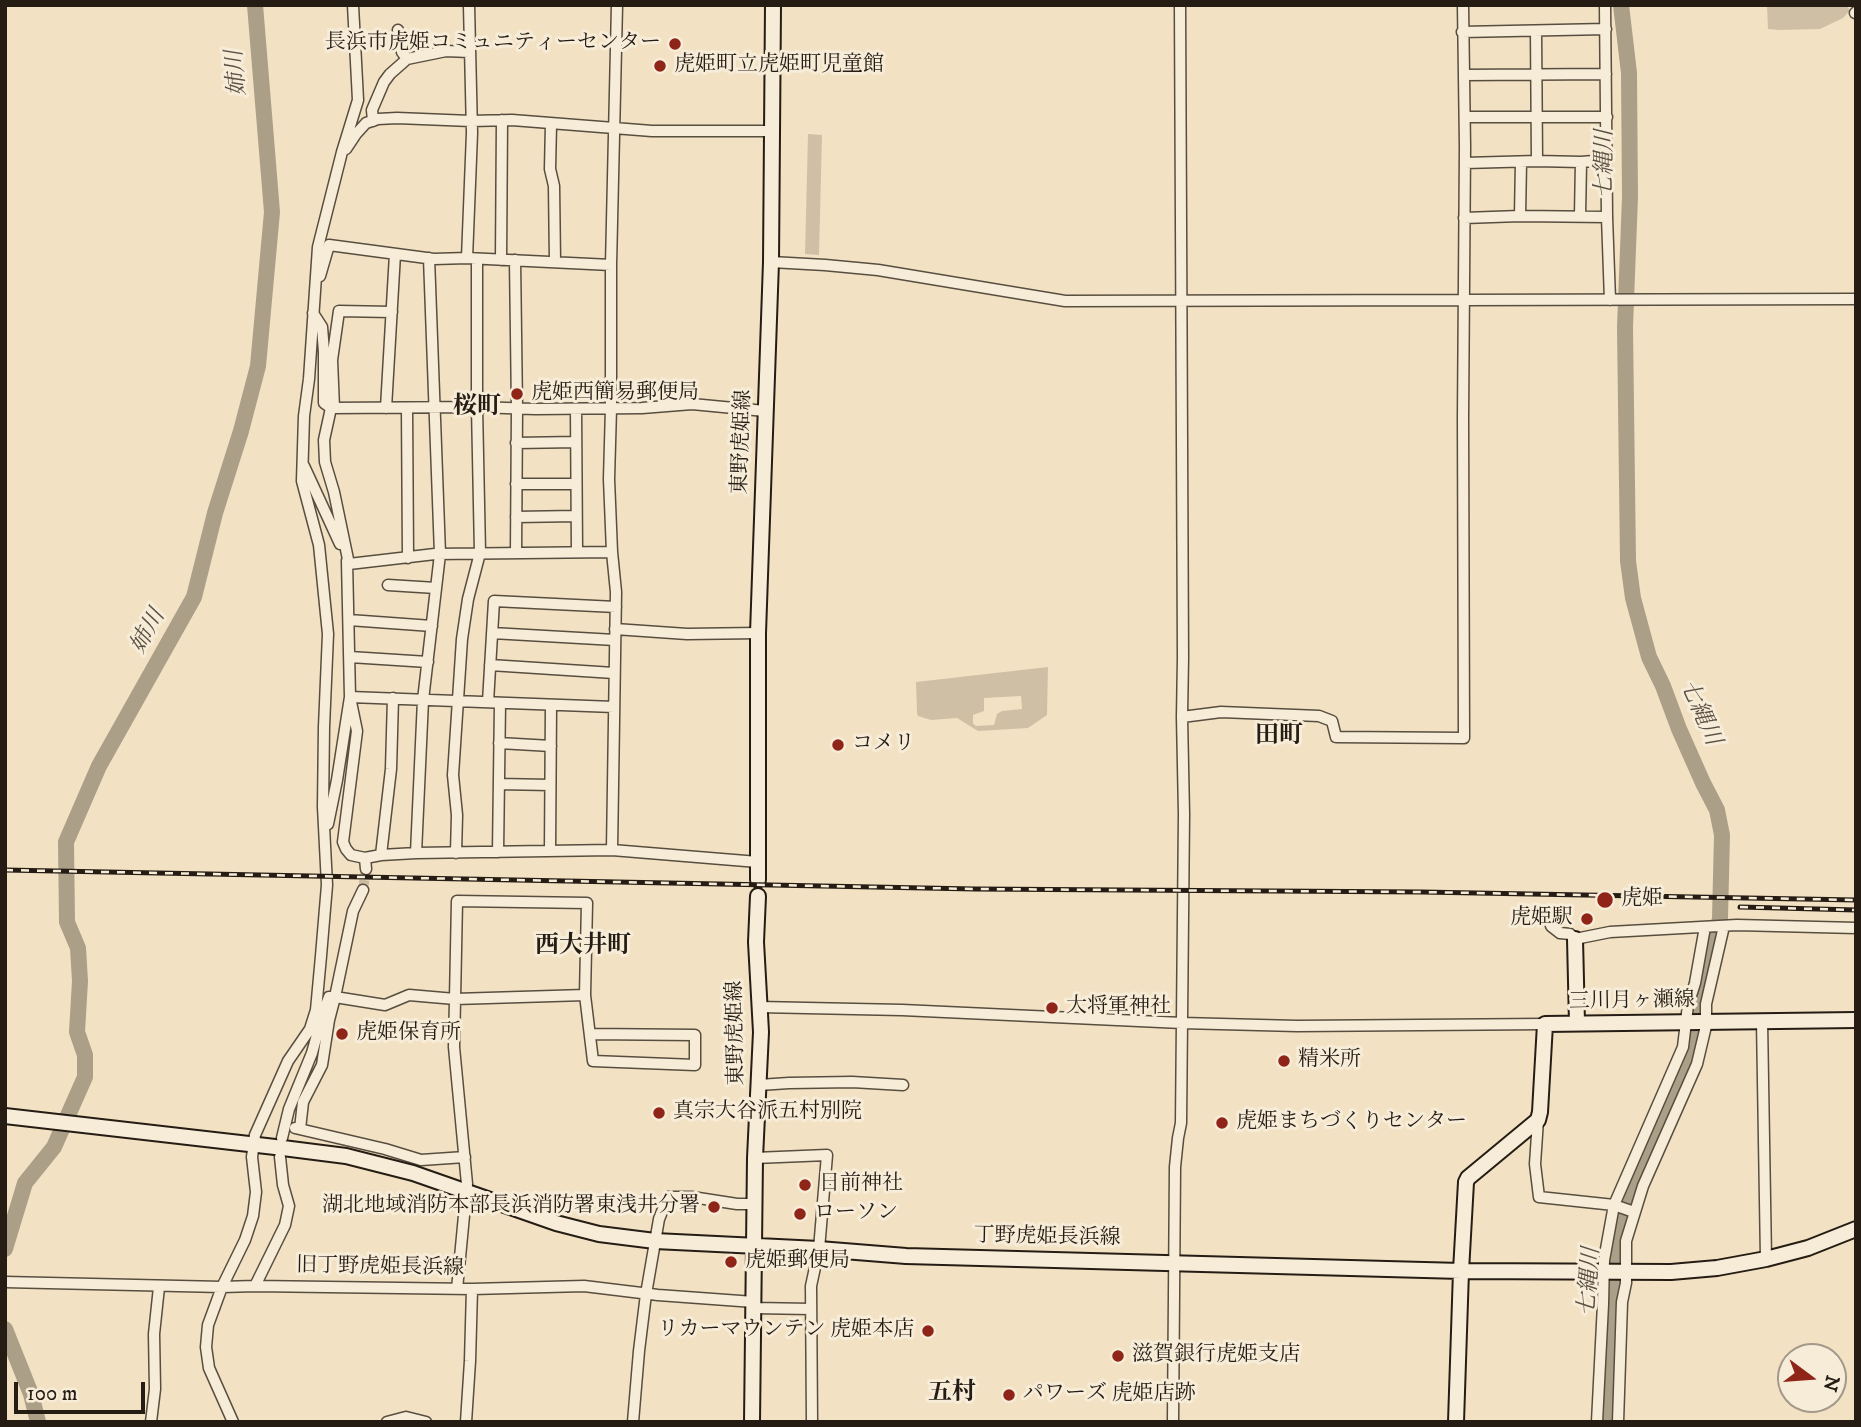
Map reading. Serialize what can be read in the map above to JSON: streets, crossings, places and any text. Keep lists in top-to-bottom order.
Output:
{
  "streets": {
    "main road": ["東野虎姫線", "三川月ヶ瀬線", "丁野虎姫長浜線"],
    "street": ["旧丁野虎姫長浜線"]
  },
  "crossings": [
    ["東野虎姫線", "丁野虎姫長浜線"],
    ["東野虎姫線", "旧丁野虎姫長浜線"]
  ],
  "districts": [
    "桜町",
    "田町",
    "西大井町",
    "五村"
  ],
  "water": ["姉川", "七縄川"],
  "places": [
    "長浜市虎姫コミュニティーセンター",
    "虎姫町立虎姫町児童館",
    "虎姫西簡易郵便局",
    "コメリ",
    "虎姫",
    "虎姫駅",
    "大将軍神社",
    "虎姫保育所",
    "精米所",
    "真宗大谷派五村別院",
    "虎姫まちづくりセンター",
    "日前神社",
    "湖北地域消防本部長浜消防署東浅井分署",
    "ローソン",
    "虎姫郵便局",
    "リカーマウンテン 虎姫本店",
    "滋賀銀行虎姫支店",
    "パワーズ 虎姫店跡"
  ],
  "scale_bar": "100 m",
  "north": "right"
}
